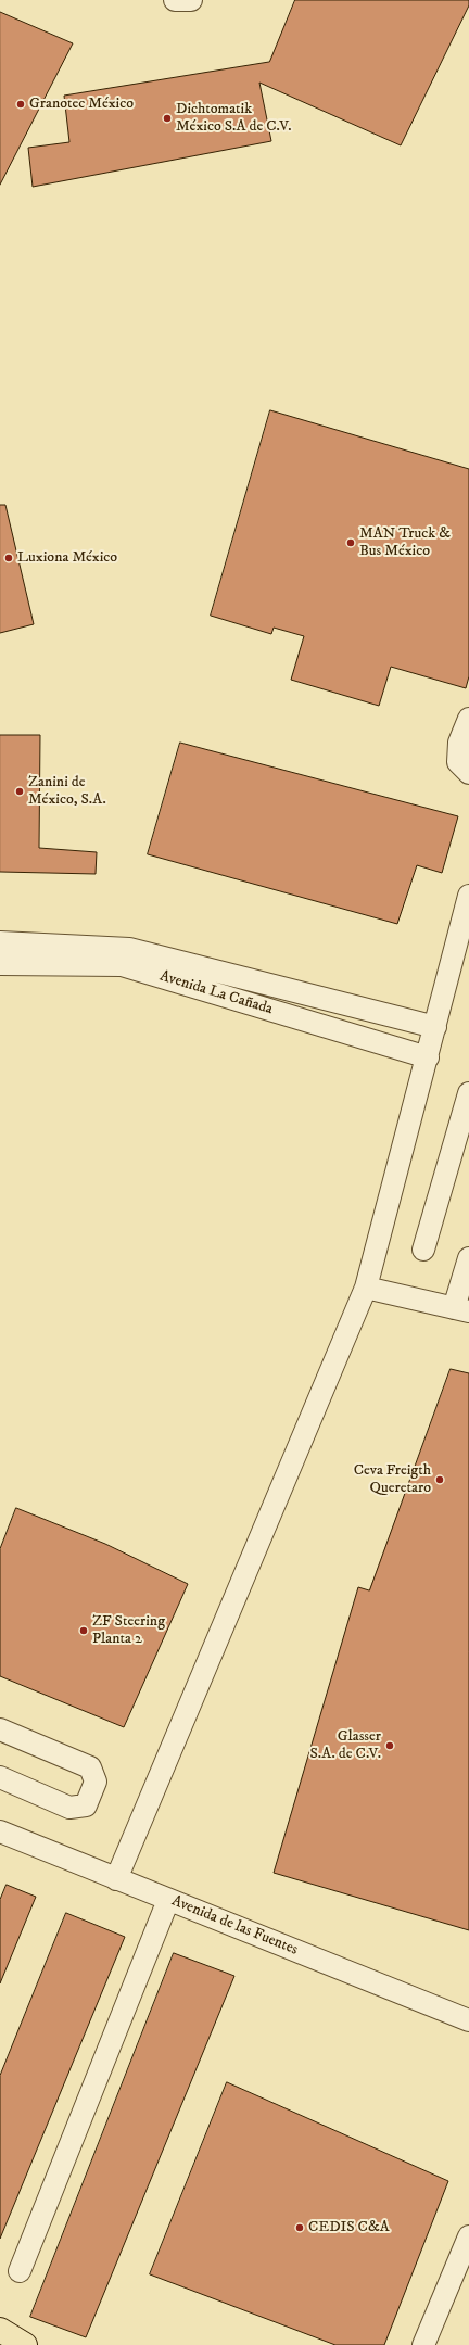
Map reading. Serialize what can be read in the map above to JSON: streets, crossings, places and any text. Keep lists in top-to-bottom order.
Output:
{
  "streets": {
    "street": ["Avenida La Cañada", "Avenida de las Fuentes"]
  },
  "places": [
    "Granotec México",
    "Dichtomatik México S.A de C.V.",
    "MAN Truck & Bus México",
    "Luxiona México",
    "Zanini de México, S.A.",
    "Ceva Freigth Queretaro",
    "ZF Steering Planta 2",
    "Glasser S.A. de C.V.",
    "CEDIS C&A"
  ]
}
